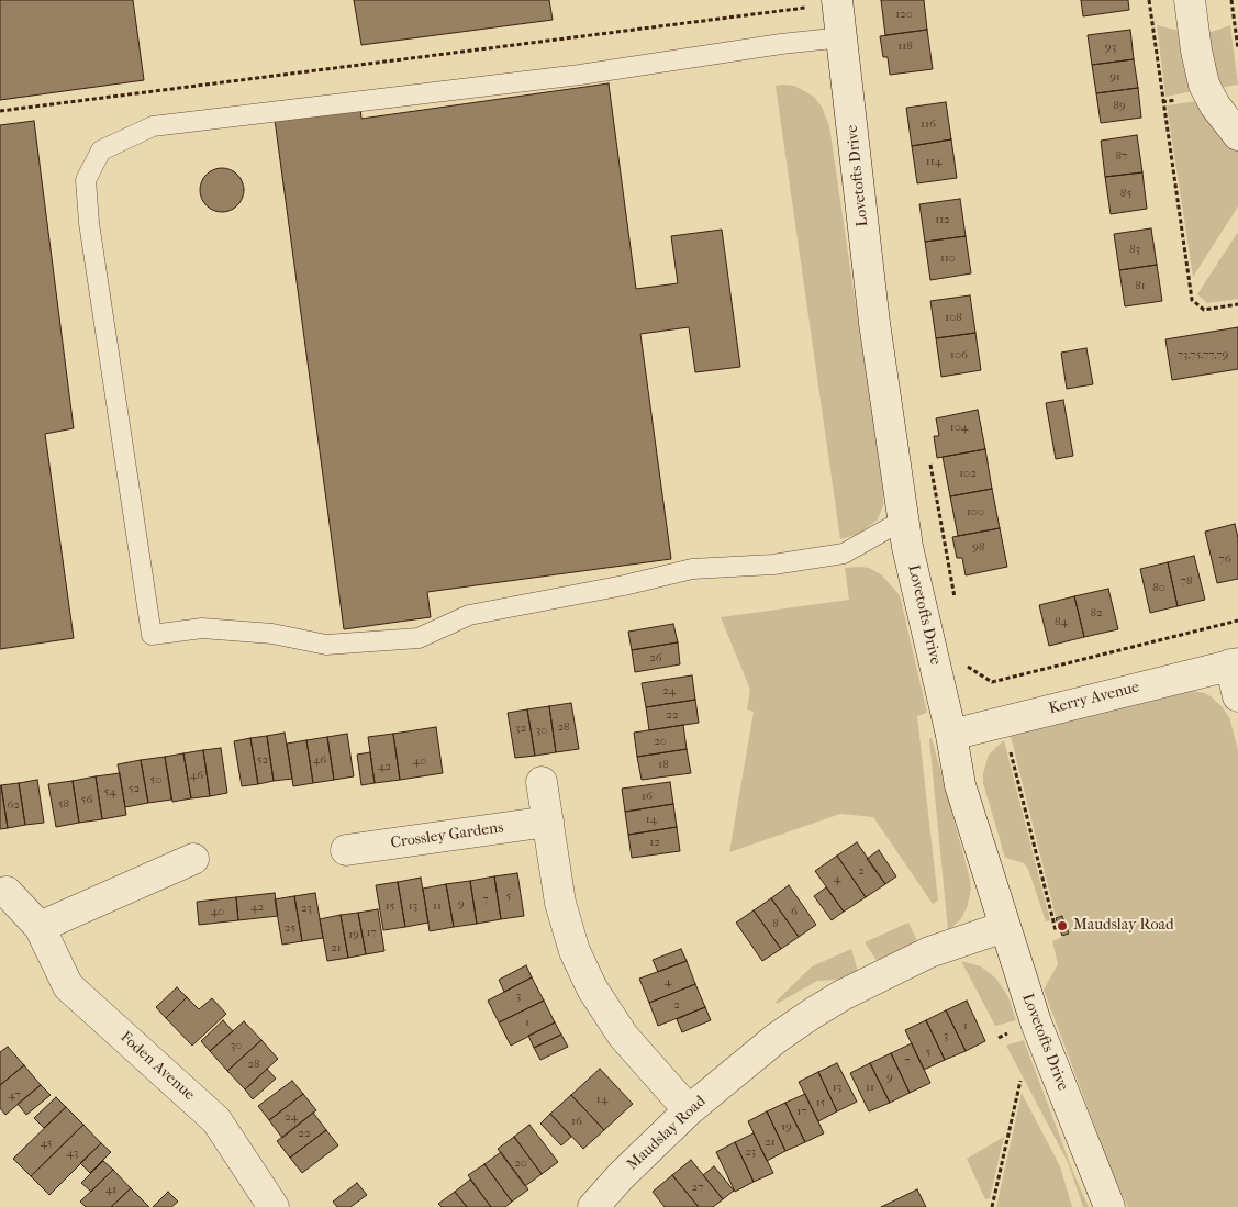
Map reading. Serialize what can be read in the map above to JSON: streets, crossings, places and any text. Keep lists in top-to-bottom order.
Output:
{
  "streets": {
    "street": [
      "Lovetofts Drive",
      "Kerry Avenue",
      "Crossley Gardens",
      "Foden Avenue",
      "Maudslay Road"
    ]
  },
  "crossings": [
    ["Lovetofts Drive", "Kerry Avenue"],
    ["Lovetofts Drive", "Maudslay Road"]
  ],
  "places": ["Maudslay Road"],
  "house_numbers": [
    "120",
    "118",
    "93",
    "91",
    "89",
    "116",
    "87",
    "114",
    "85",
    "112",
    "83",
    "110",
    "81",
    "108",
    "106",
    "73,75,77,79",
    "104",
    "102",
    "100",
    "98",
    "76",
    "78",
    "80",
    "82",
    "84",
    "26",
    "24",
    "22",
    "28",
    "32",
    "30",
    "20",
    "52",
    "46",
    "40",
    "18",
    "42",
    "46",
    "50",
    "52",
    "54",
    "16",
    "56",
    "58",
    "62",
    "14",
    "12",
    "2",
    "4",
    "5",
    "7",
    "9",
    "15",
    "13",
    "11",
    "42",
    "23",
    "40",
    "6",
    "8",
    "25",
    "17",
    "19",
    "21",
    "4",
    "3",
    "2",
    "1",
    "1",
    "3",
    "30",
    "5",
    "7",
    "28",
    "9",
    "13",
    "11",
    "47",
    "14",
    "15",
    "17",
    "24",
    "16",
    "19",
    "22",
    "21",
    "45",
    "23",
    "43",
    "20",
    "27",
    "41"
  ]
}
